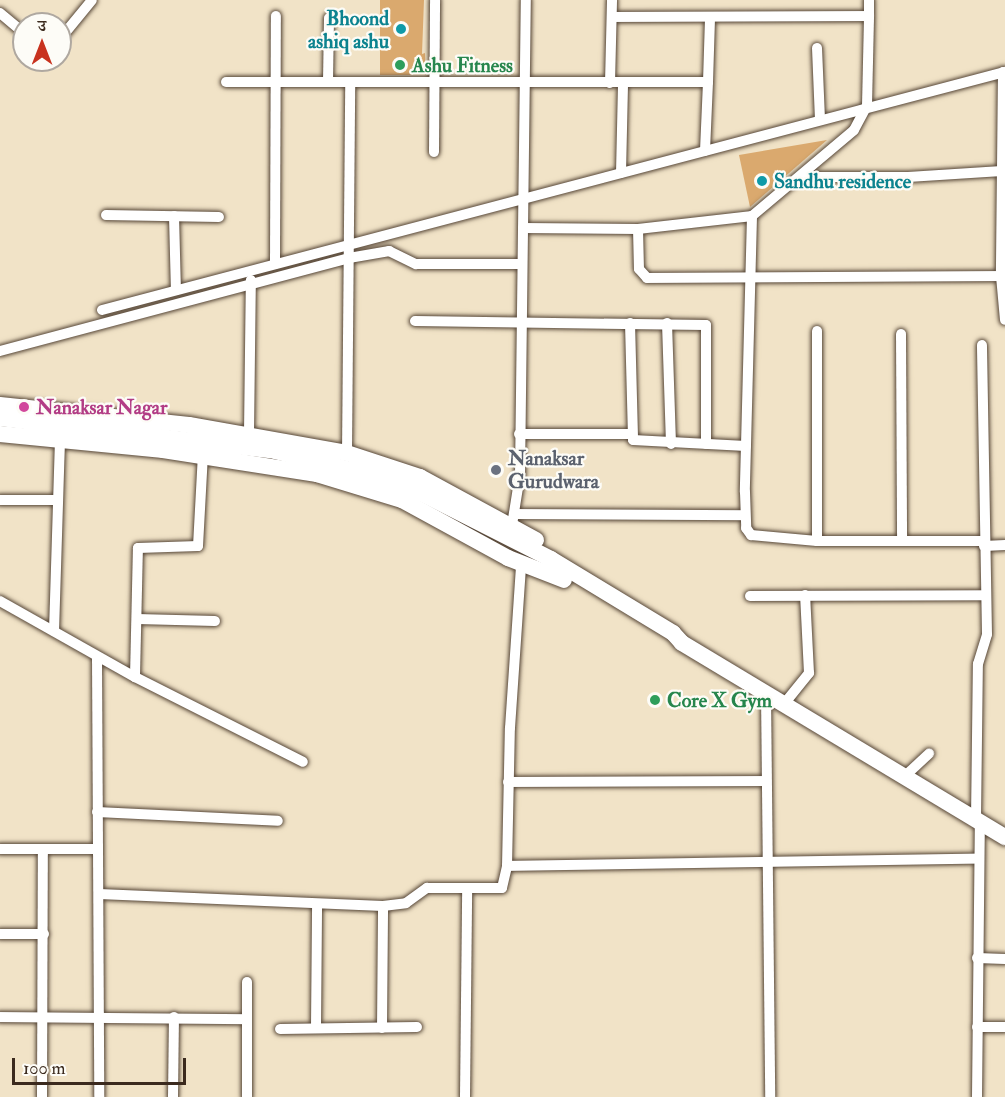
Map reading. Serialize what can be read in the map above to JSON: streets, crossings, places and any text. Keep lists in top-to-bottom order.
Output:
{
  "places": [
    "Bhoond ashiq ashu",
    "Ashu Fitness",
    "Sandhu residence",
    "Nanaksar Nagar",
    "Nanaksar Gurudwara",
    "Core X Gym"
  ],
  "scale_bar": "100 m",
  "north": "top"
}
